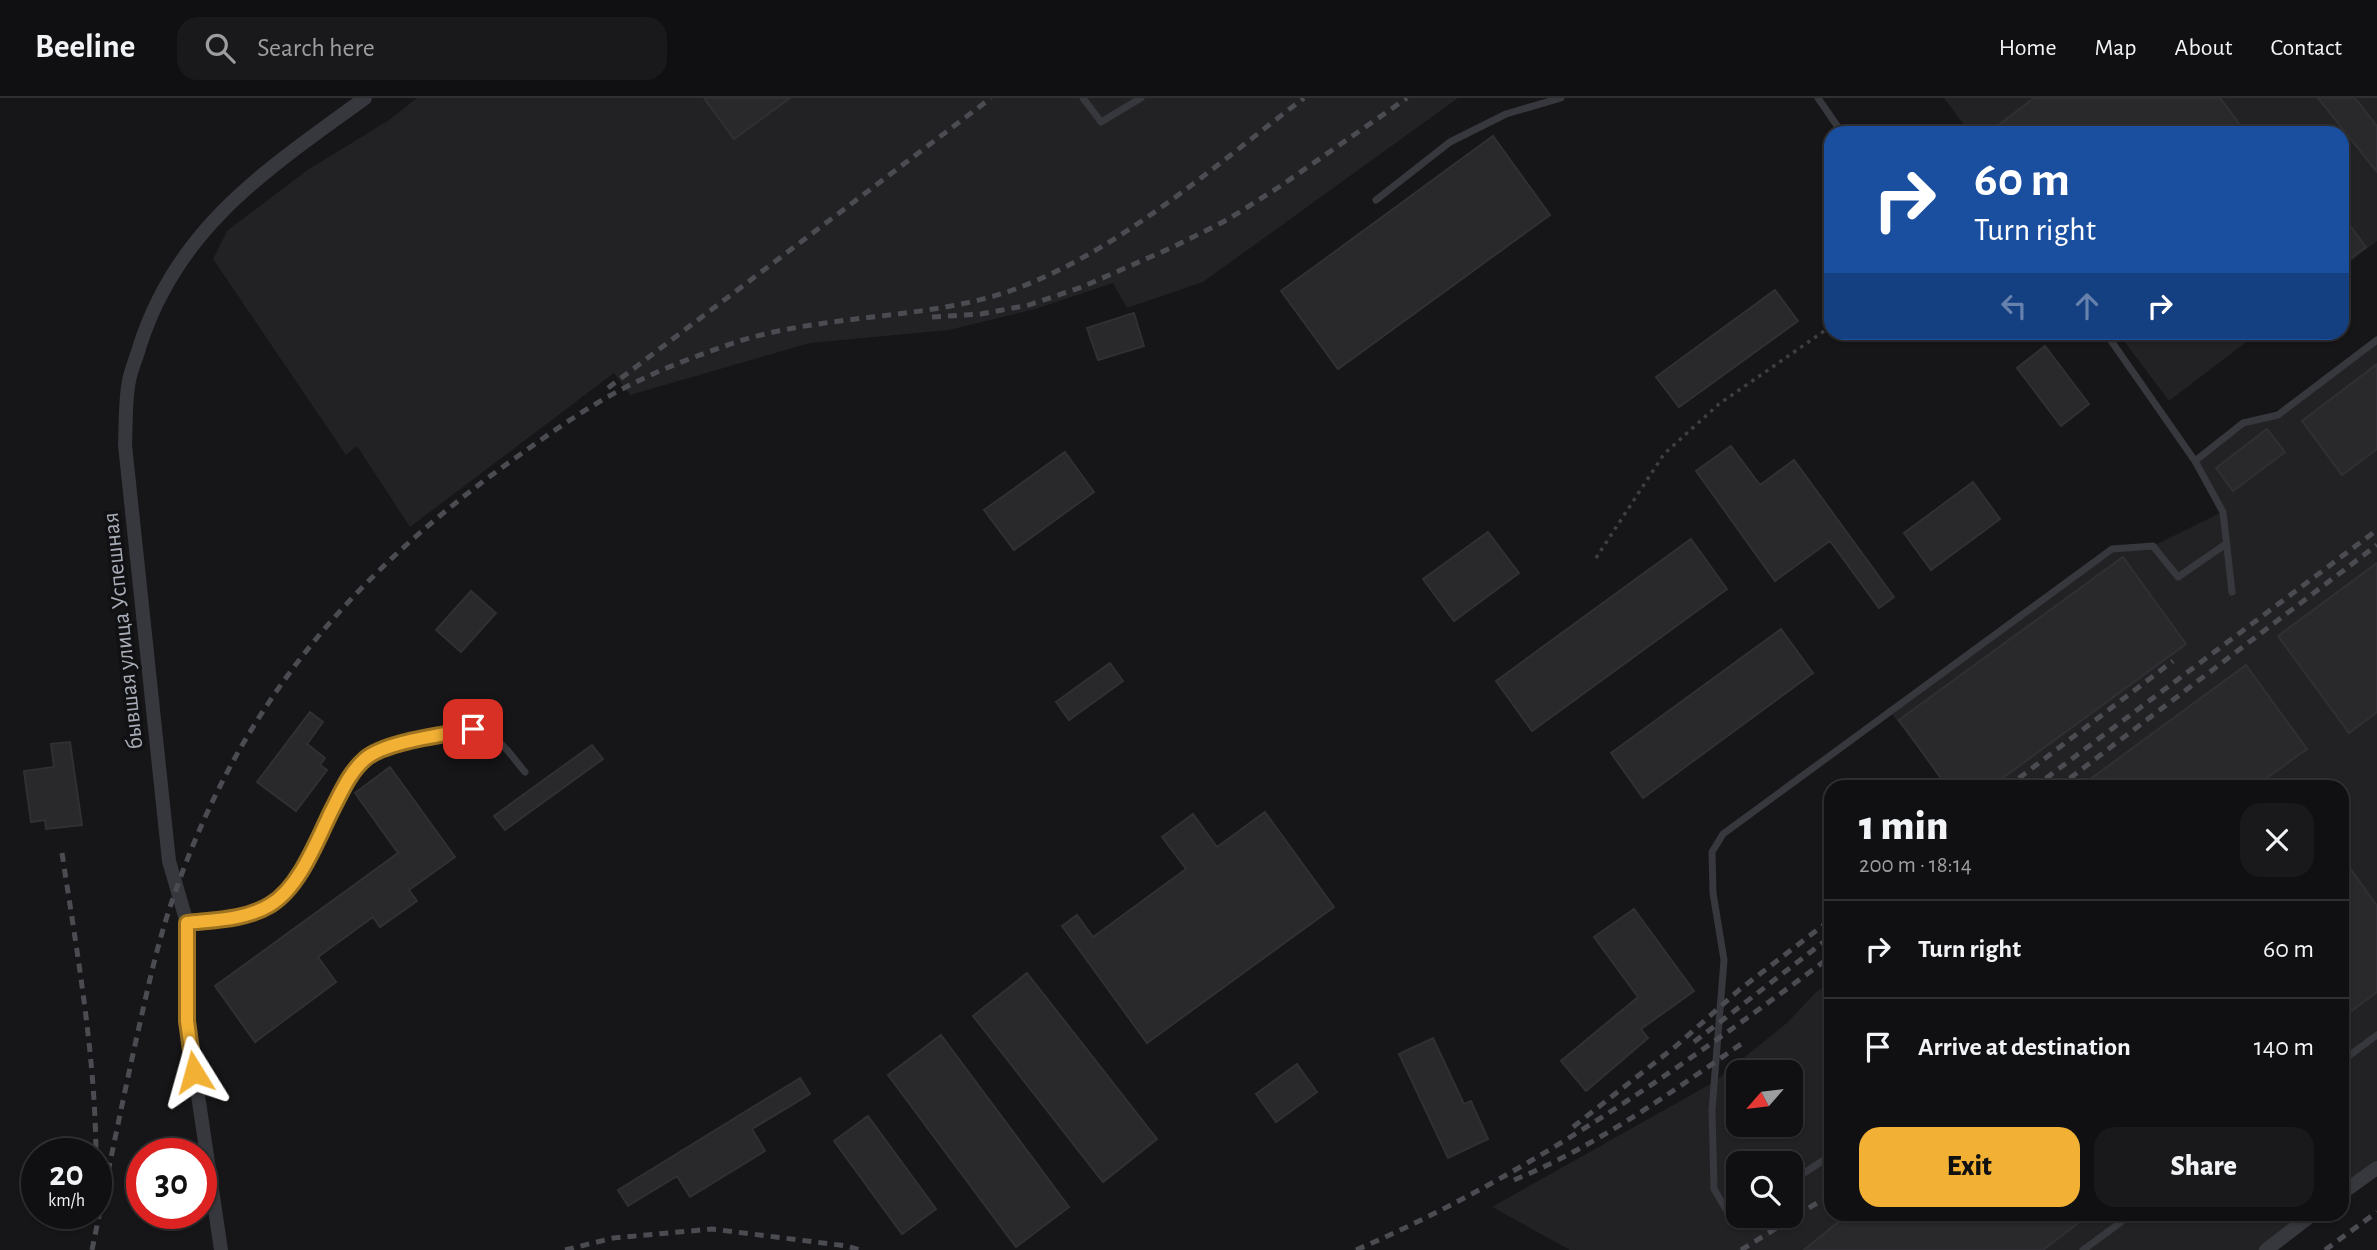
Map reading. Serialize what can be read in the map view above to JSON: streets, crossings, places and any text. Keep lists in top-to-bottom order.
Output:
{
  "streets": {
    "street": ["бывшая улица Успешная"]
  },
  "north": "bottom left",
  "page": {
    "header": "Beeline",
    "search": "Search here",
    "nav": [
      "Home",
      "Map",
      "About",
      "Contact"
    ],
    "turn": ["60 m", "Turn right"],
    "heading": ["1 min", "200 m · 18:14"],
    "list": [
      {
        "name": "Turn right",
        "value": "60 m"
      },
      {
        "name": "Arrive at destination",
        "value": "140 m"
      }
    ],
    "buttons": ["Exit", "Share"],
    "speed": "20 km/h",
    "limit": "30"
  }
}
